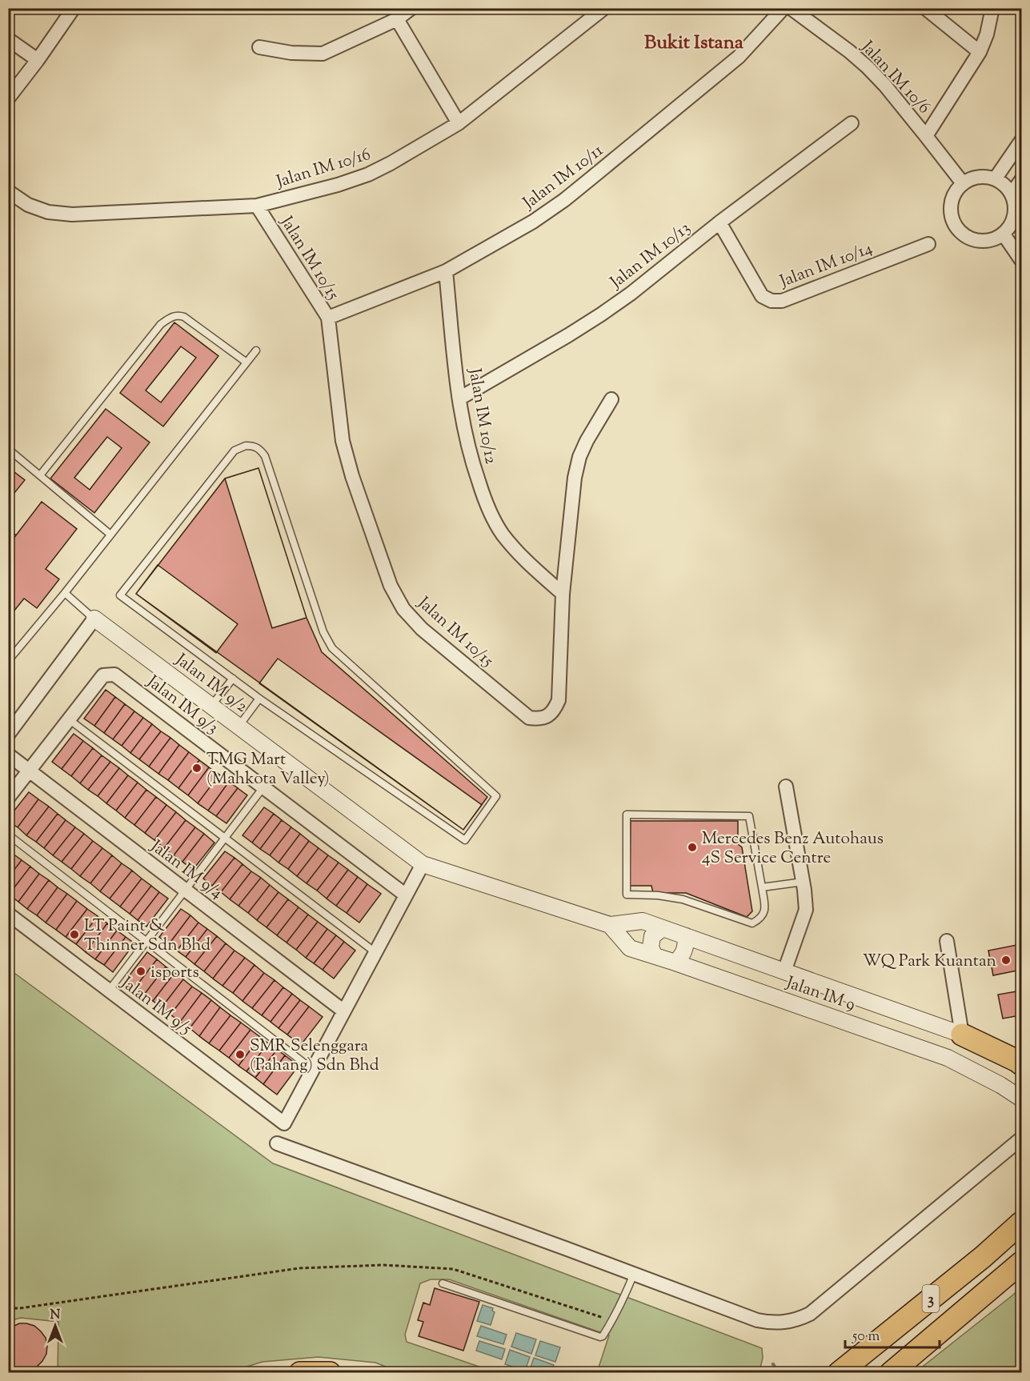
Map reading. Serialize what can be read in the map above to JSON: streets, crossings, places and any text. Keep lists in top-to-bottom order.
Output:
{
  "streets": {
    "highway": ["3"],
    "street": [
      "Jalan IM 10/6",
      "Jalan IM 10/16",
      "Jalan IM 10/11",
      "Jalan IM 10/13",
      "Jalan IM 10/15",
      "Jalan IM 10/14",
      "Jalan IM 10/12",
      "Jalan IM 9/2",
      "Jalan IM 9/3",
      "Jalan IM 9/4",
      "Jalan IM 9",
      "Jalan IM 9/5"
    ]
  },
  "crossings": [
    ["Jalan IM 10/16", "Jalan IM 10/15"],
    ["Jalan IM 10/11", "Jalan IM 10/15"],
    ["Jalan IM 10/11", "Jalan IM 10/12"],
    ["Jalan IM 10/13", "Jalan IM 10/14"],
    ["Jalan IM 10/13", "Jalan IM 10/12"],
    ["Jalan IM 10/15", "Jalan IM 10/12"],
    ["Jalan IM 9/2", "Jalan IM 9"],
    ["Jalan IM 9/3", "Jalan IM 9/4"]
  ],
  "districts": ["Bukit Istana"],
  "places": [
    "TMG Mart (Mahkota Valley)",
    "Mercedes Benz Autohaus 4S Service Centre",
    "LT Paint & Thinner Sdn Bhd",
    "WQ Park Kuantan",
    "isports",
    "SMR Selenggara (Pahang) Sdn Bhd"
  ],
  "scale_bar": "50 m",
  "north": "top"
}
